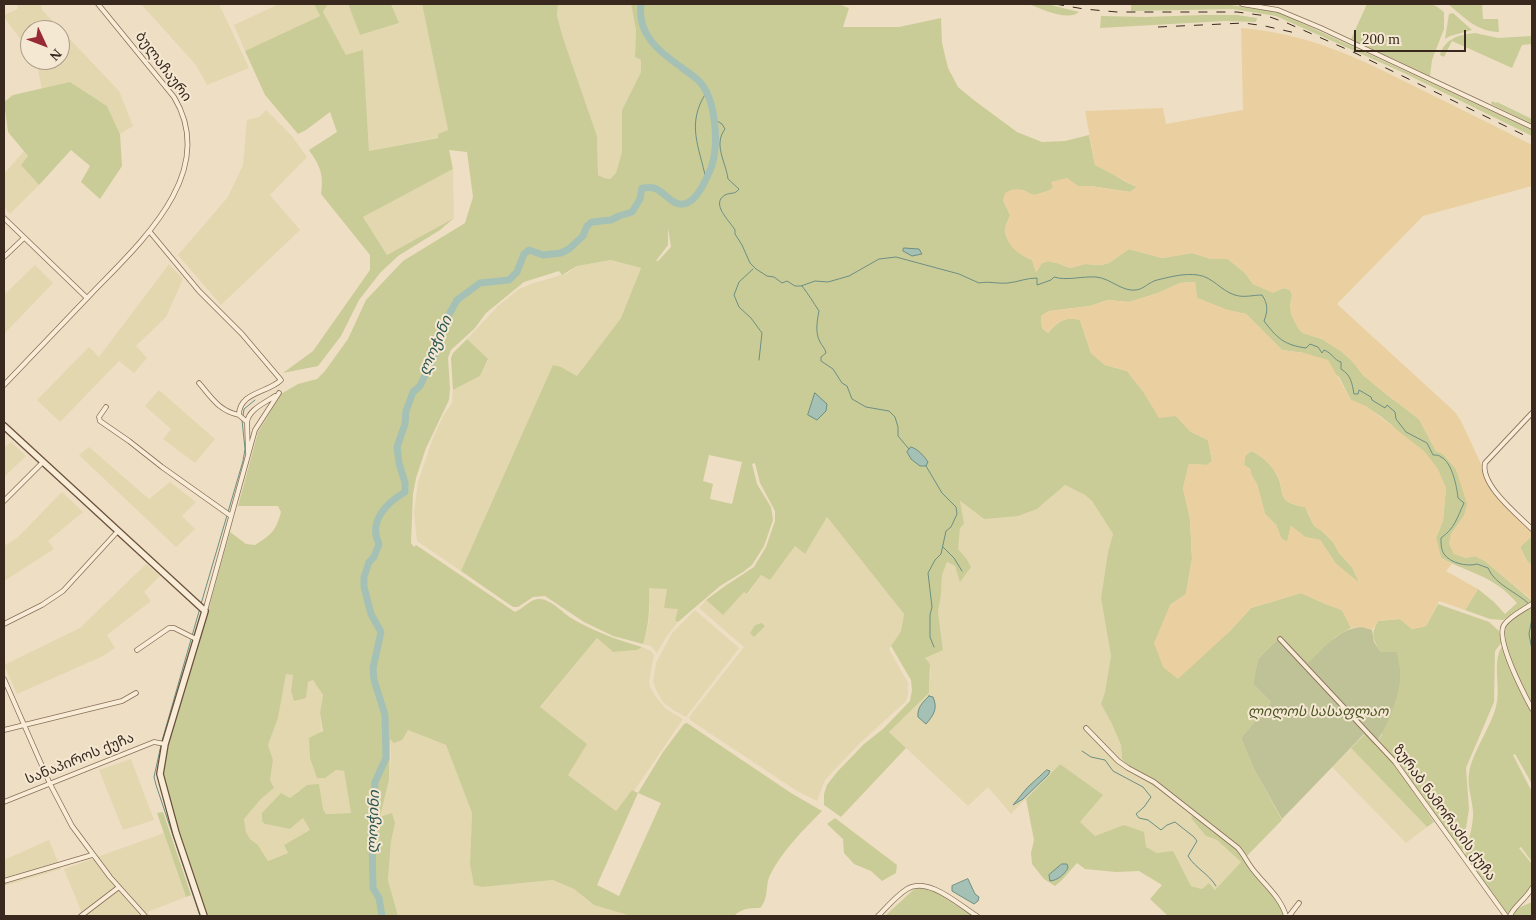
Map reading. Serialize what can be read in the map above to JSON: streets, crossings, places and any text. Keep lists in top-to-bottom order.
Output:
{
  "streets": {
    "street": ["ბულაჩაური", "სანაპიროს ქუჩა", "ზურაბ ნამორაძის ქუჩა"]
  },
  "water": ["ლოჭინი"],
  "parks": ["ლილოს სასაფლაო"],
  "scale_bar": "200 m",
  "north": "bottom right"
}
